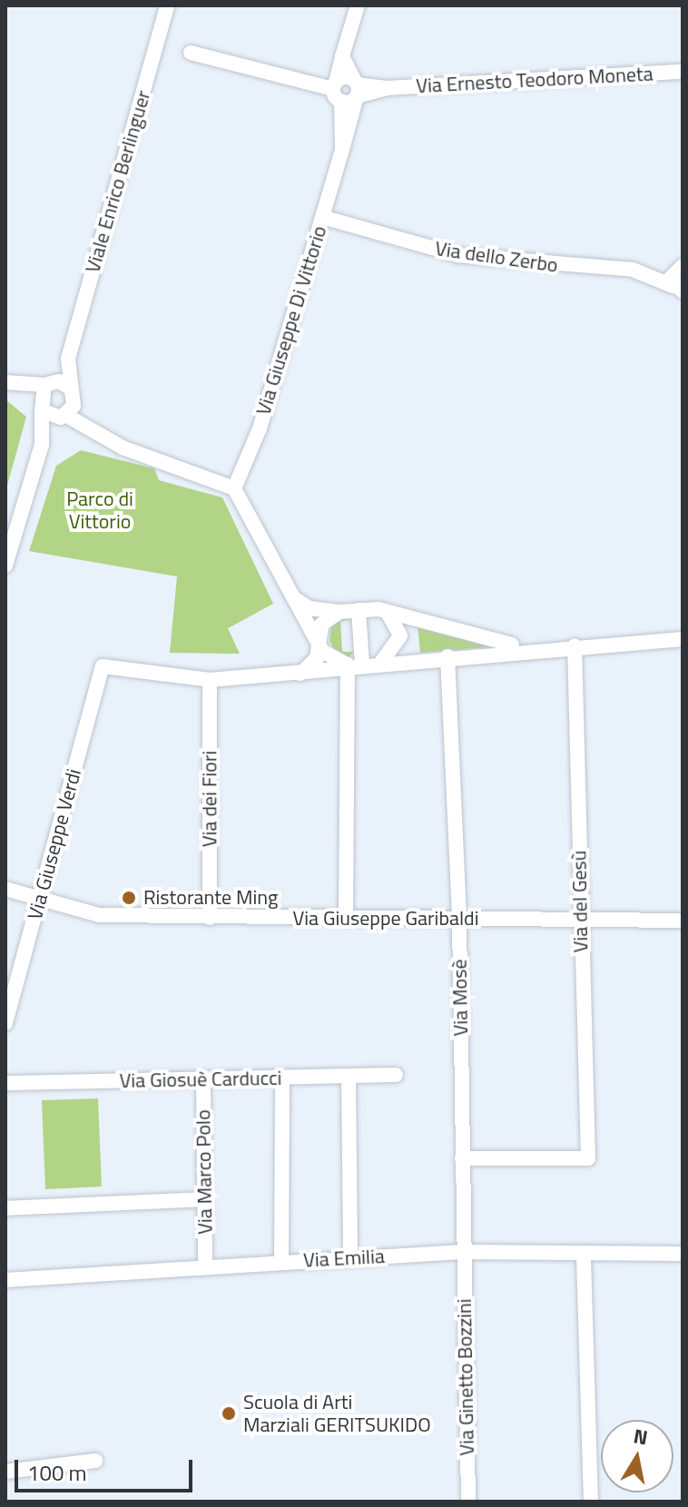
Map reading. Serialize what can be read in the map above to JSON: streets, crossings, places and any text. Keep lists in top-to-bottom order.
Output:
{
  "streets": {
    "street": [
      "Via Ernesto Teodoro Moneta",
      "Viale Enrico Berlinguer",
      "Via dello Zerbo",
      "Via Giuseppe Di Vittorio",
      "Via dei Fiori",
      "Via Giuseppe Verdi",
      "Via del Gesù",
      "Via Giuseppe Garibaldi",
      "Via Mosè",
      "Via Giosuè Carducci",
      "Via Marco Polo",
      "Via Emilia",
      "Via Ginetto Bozzini"
    ]
  },
  "crossings": [
    ["Via Ernesto Teodoro Moneta", "Via Giuseppe Di Vittorio"],
    ["Via dello Zerbo", "Via Giuseppe Di Vittorio"],
    ["Via dei Fiori", "Via Giuseppe Verdi"],
    ["Via dei Fiori", "Via Giuseppe Garibaldi"],
    ["Via Giuseppe Verdi", "Via Giuseppe Garibaldi"],
    ["Via del Gesù", "Via Giuseppe Garibaldi"],
    ["Via del Gesù", "Via Mosè"],
    ["Via Giuseppe Garibaldi", "Via Mosè"],
    ["Via Mosè", "Via Emilia"],
    ["Via Mosè", "Via Ginetto Bozzini"],
    ["Via Giosuè Carducci", "Via Marco Polo"],
    ["Via Marco Polo", "Via Emilia"],
    ["Via Emilia", "Via Ginetto Bozzini"]
  ],
  "parks": ["Parco di Vittorio"],
  "places": ["Ristorante Ming", "Scuola di Arti Marziali GERITSUKIDO"],
  "scale_bar": "100 m",
  "north": "top"
}
